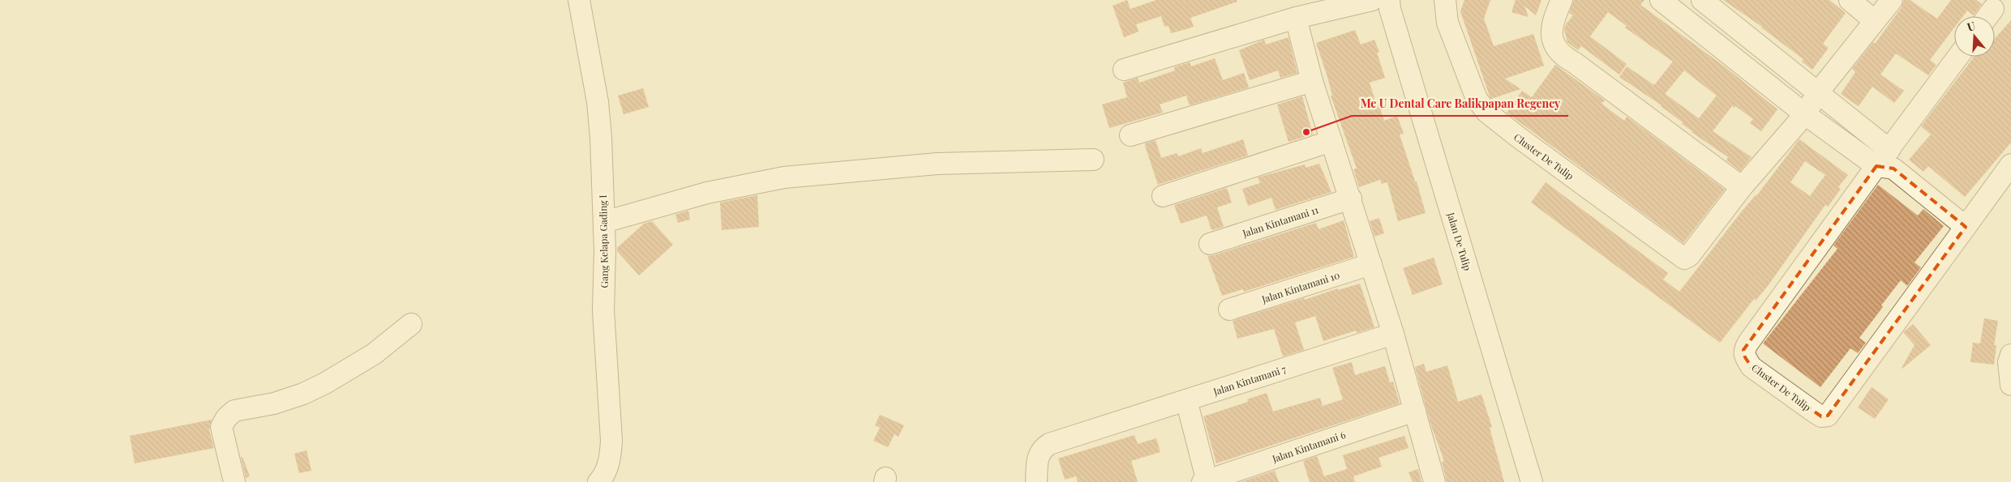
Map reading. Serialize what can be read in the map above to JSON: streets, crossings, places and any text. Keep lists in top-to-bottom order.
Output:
{
  "streets": {
    "street": [
      "Cluster De Tulip",
      "Jalan Kintamani 11",
      "Gang Kelapa Gading I",
      "Jalan De Tulip",
      "Jalan Kintamani 10",
      "Jalan Kintamani 7",
      "Jalan Kintamani 6"
    ]
  },
  "places": ["Me U Dental Care Balikpapan Regency"],
  "north": "top"
}
